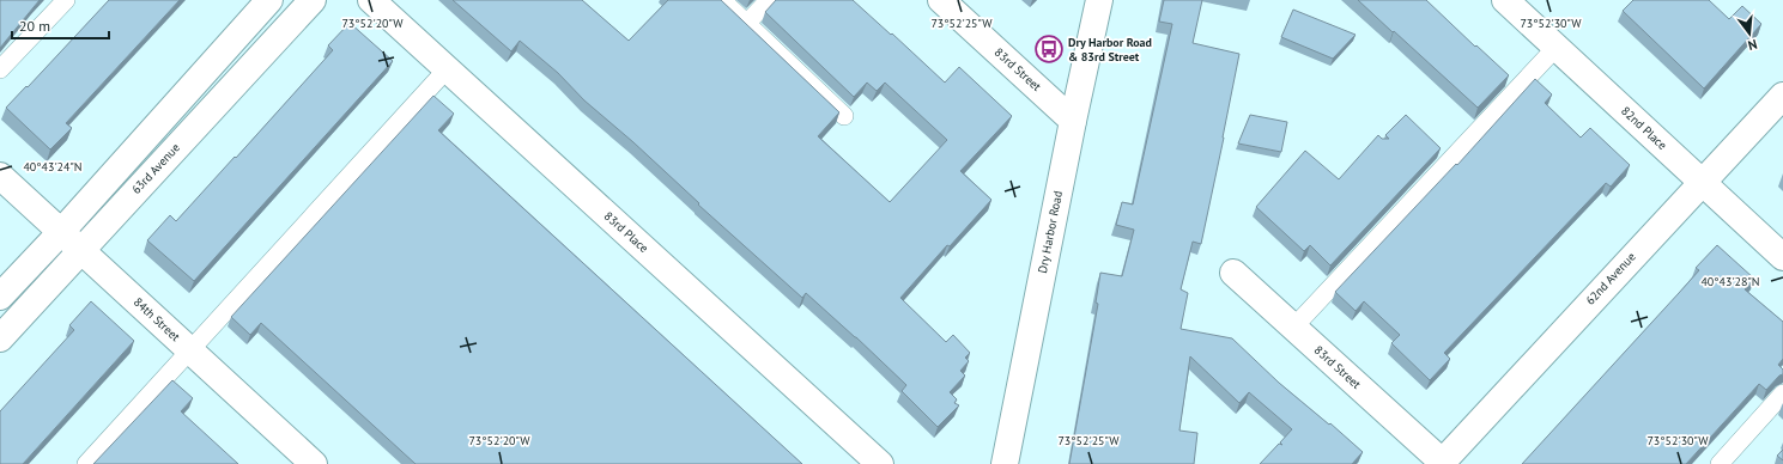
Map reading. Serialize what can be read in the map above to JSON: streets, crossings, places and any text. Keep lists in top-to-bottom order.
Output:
{
  "streets": {
    "street": [
      "83rd Street",
      "82nd Place",
      "63rd Avenue",
      "83rd Place",
      "Dry Harbor Road",
      "62nd Avenue",
      "84th Street"
    ]
  },
  "crossings": [
    ["83rd Street", "Dry Harbor Road"],
    ["83rd Street", "62nd Avenue"],
    ["82nd Place", "62nd Avenue"],
    ["63rd Avenue", "84th Street"]
  ],
  "places": {
    "bus stop": ["Dry Harbor Road & 83rd Street"]
  },
  "scale_bar": "20 m",
  "north": "bottom",
  "coordinates": [
    "73°52'20\"W",
    "73°52'25\"W",
    "73°52'30\"W",
    "40°43'24\"N",
    "40°43'28\"N"
  ]
}
